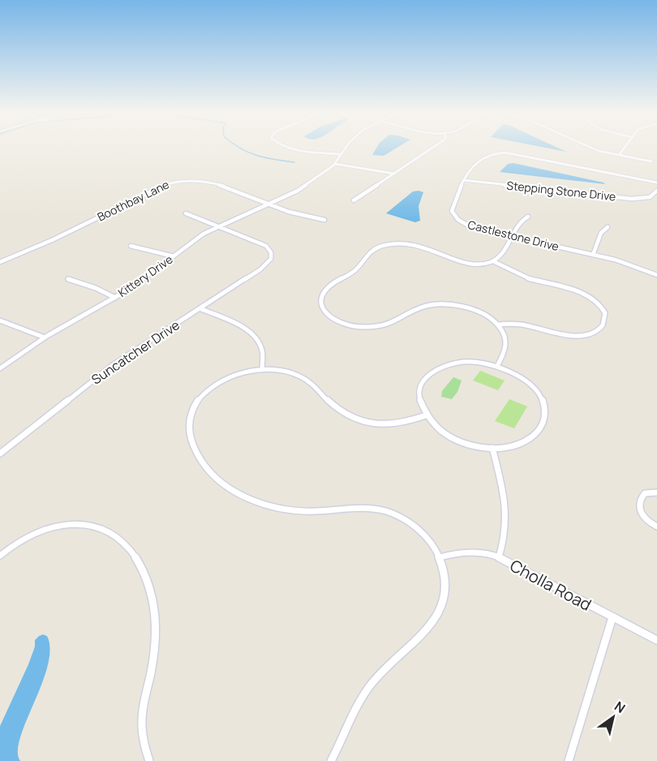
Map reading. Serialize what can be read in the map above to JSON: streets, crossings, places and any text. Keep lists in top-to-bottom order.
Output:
{
  "streets": {
    "street": [
      "Stepping Stone Drive",
      "Boothbay Lane",
      "Castlestone Drive",
      "Kittery Drive",
      "Suncatcher Drive",
      "Cholla Road"
    ]
  },
  "crossings": [
    ["Stepping Stone Drive", "Castlestone Drive"],
    ["Boothbay Lane", "Kittery Drive"],
    ["Kittery Drive", "Suncatcher Drive"]
  ],
  "north": "top right"
}
